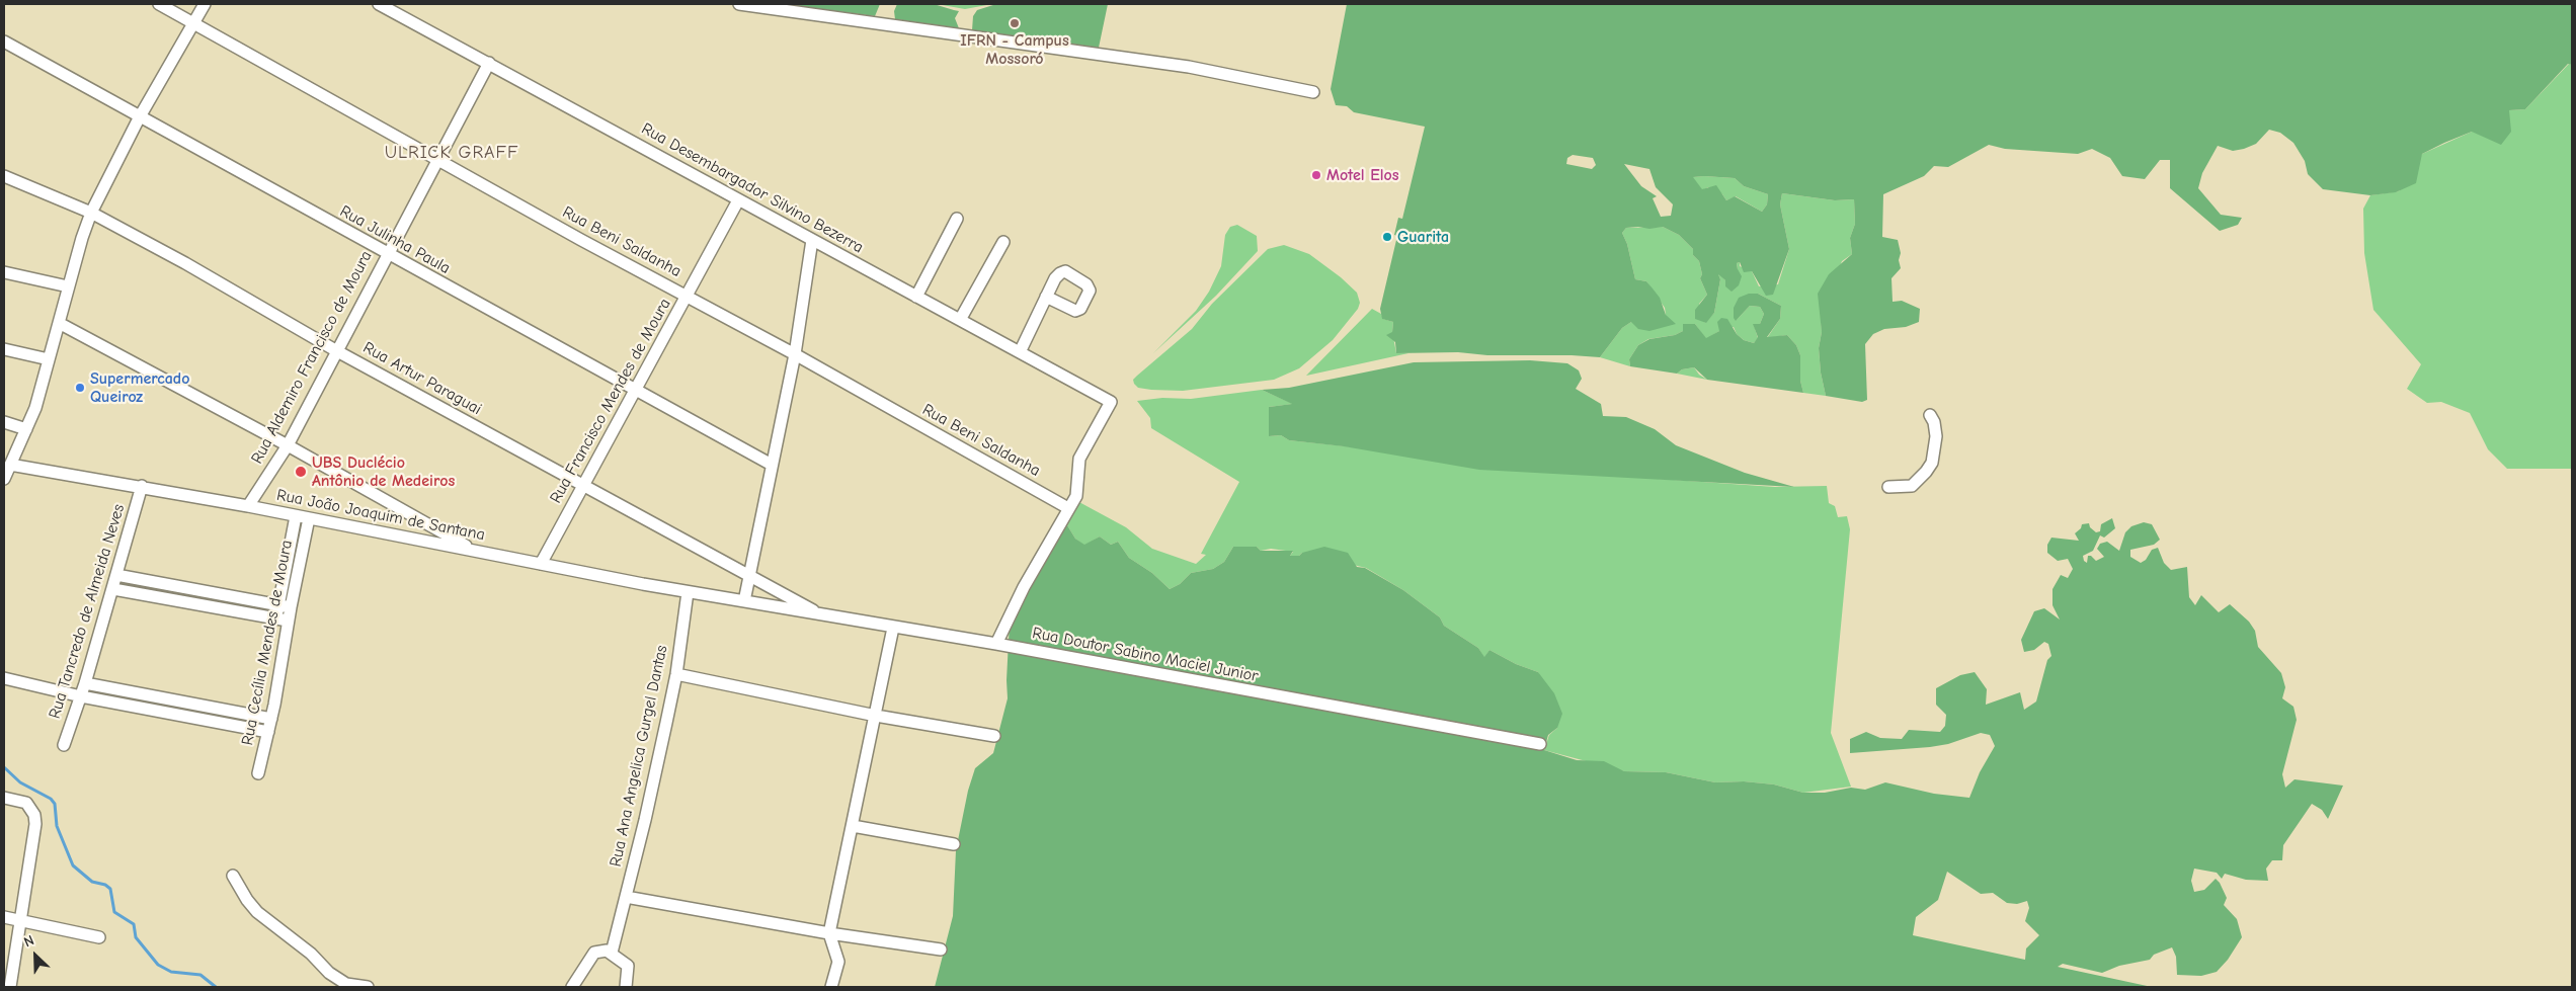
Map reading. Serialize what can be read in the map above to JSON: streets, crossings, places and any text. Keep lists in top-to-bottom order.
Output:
{
  "streets": {
    "street": [
      "Rua Desembargador Silvino Bezerra",
      "Rua Julinha Paula",
      "Rua Beni Saldanha",
      "Rua Aldemiro Francisco de Moura",
      "Rua Artur Paraguai",
      "Rua Francisco Mendes de Moura",
      "Rua João Joaquim de Santana",
      "Rua Tancredo de Almeida Neves",
      "Rua Cecília Mendes de Moura",
      "Rua Doutor Sabino Maciel Junior",
      "Rua Ana Angelica Gurgel Dantas"
    ]
  },
  "crossings": [
    ["Rua Desembargador Silvino Bezerra", "Rua Beni Saldanha"],
    ["Rua Desembargador Silvino Bezerra", "Rua Aldemiro Francisco de Moura"],
    ["Rua Desembargador Silvino Bezerra", "Rua Francisco Mendes de Moura"],
    ["Rua Julinha Paula", "Rua Aldemiro Francisco de Moura"],
    ["Rua Julinha Paula", "Rua Francisco Mendes de Moura"],
    ["Rua Beni Saldanha", "Rua Aldemiro Francisco de Moura"],
    ["Rua Beni Saldanha", "Rua Francisco Mendes de Moura"],
    ["Rua Aldemiro Francisco de Moura", "Rua Artur Paraguai"],
    ["Rua Aldemiro Francisco de Moura", "Rua João Joaquim de Santana"],
    ["Rua Artur Paraguai", "Rua Francisco Mendes de Moura"],
    ["Rua Artur Paraguai", "Rua Doutor Sabino Maciel Junior"],
    ["Rua Francisco Mendes de Moura", "Rua João Joaquim de Santana"],
    ["Rua João Joaquim de Santana", "Rua Tancredo de Almeida Neves"],
    ["Rua João Joaquim de Santana", "Rua Cecília Mendes de Moura"],
    ["Rua João Joaquim de Santana", "Rua Doutor Sabino Maciel Junior"],
    ["Rua João Joaquim de Santana", "Rua Ana Angelica Gurgel Dantas"]
  ],
  "districts": ["ULRICK GRAFF"],
  "places": [
    "IFRN - Campus Mossoró",
    "Motel Elos",
    "Guarita",
    "Supermercado Queiroz",
    "UBS Duclécio Antônio de Medeiros"
  ],
  "north": "top left"
}
